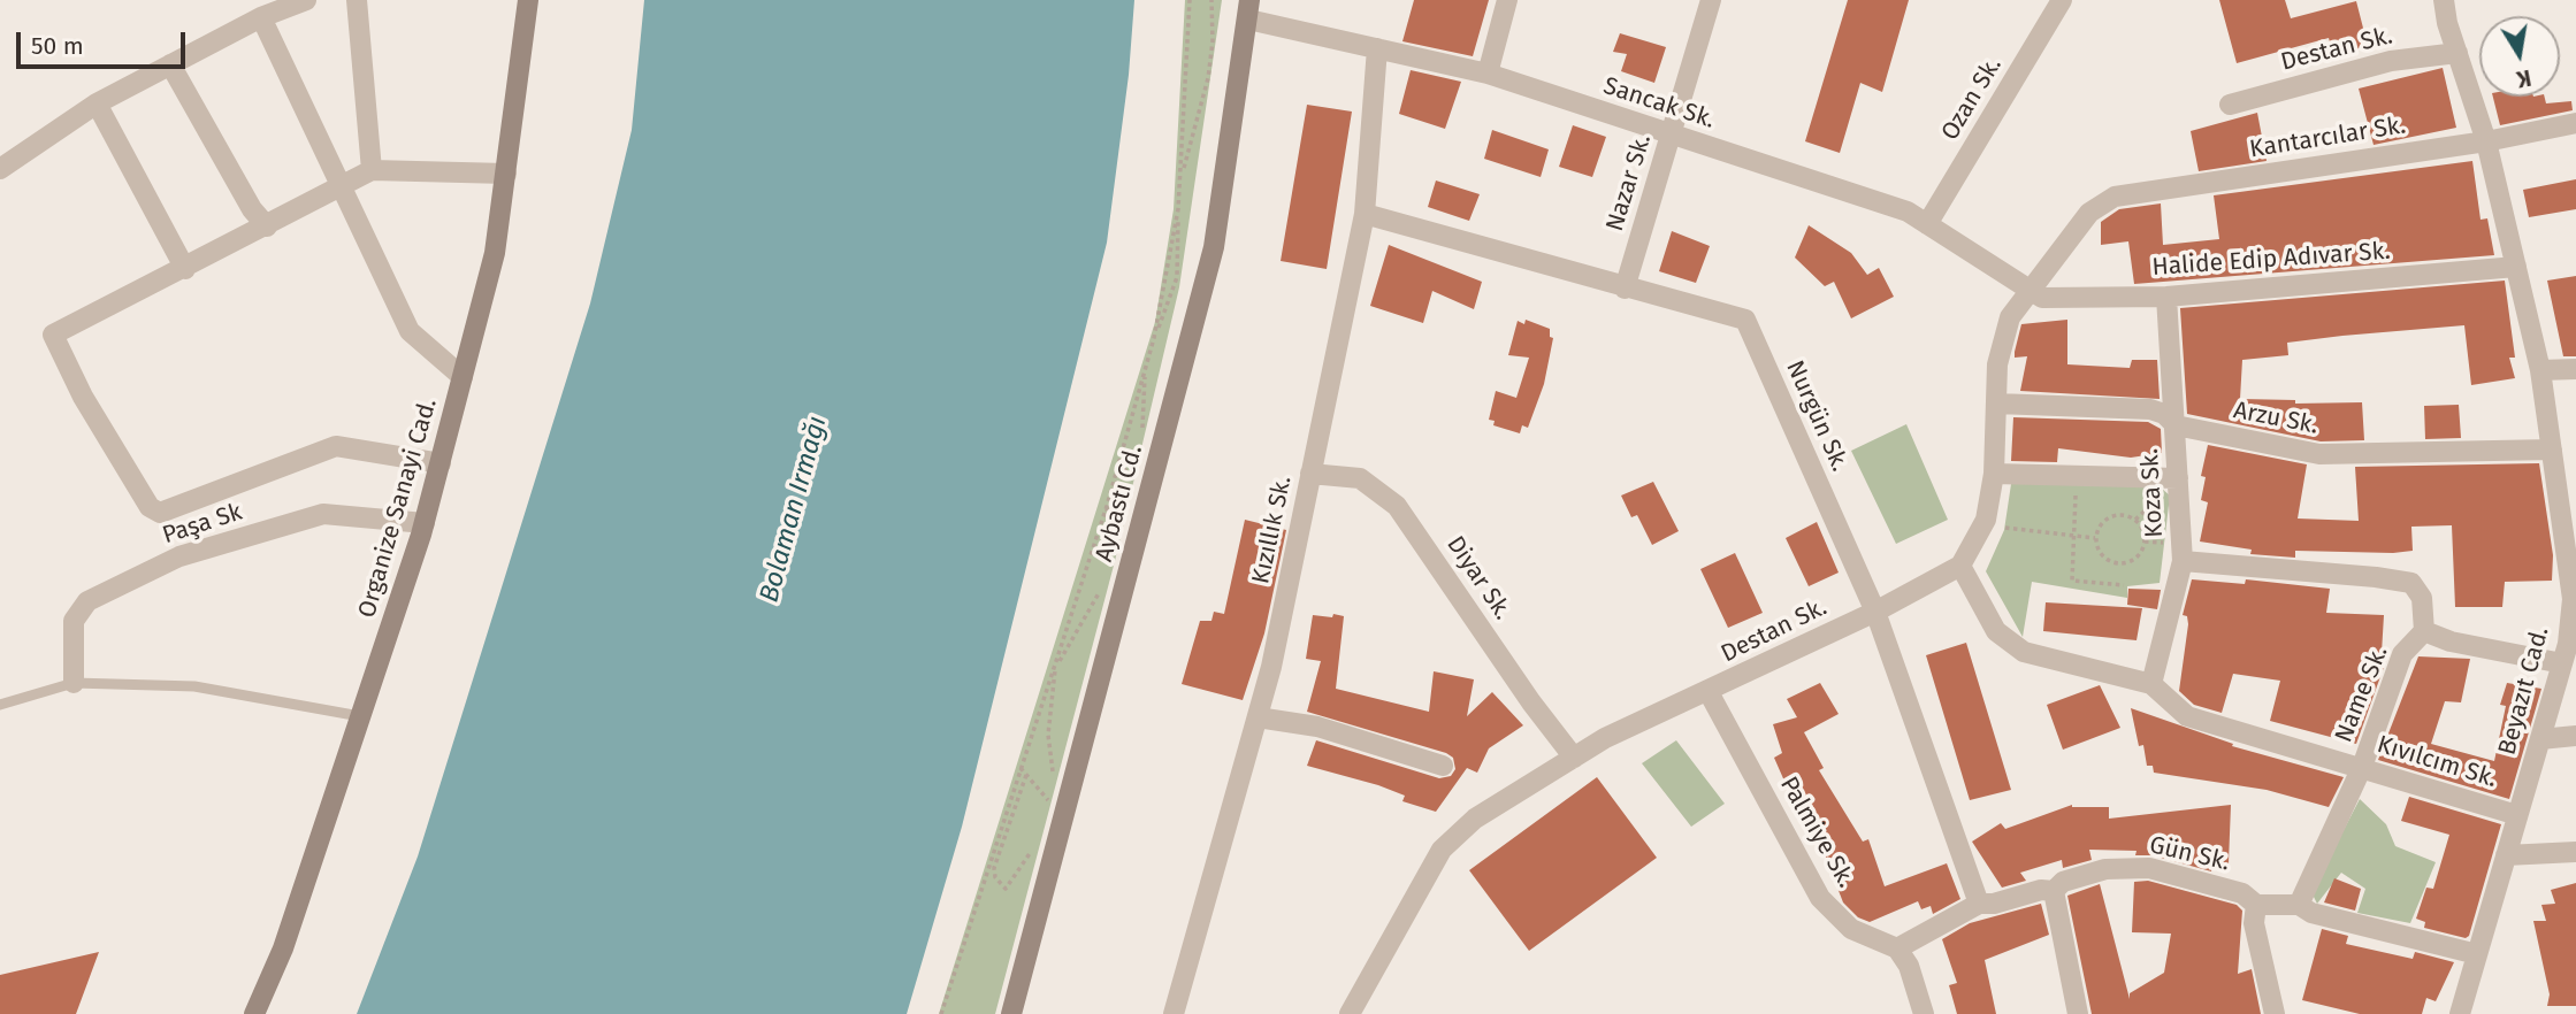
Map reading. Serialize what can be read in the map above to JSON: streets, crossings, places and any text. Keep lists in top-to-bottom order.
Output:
{
  "streets": {
    "street": [
      "Destan Sk.",
      "Ozan Sk.",
      "Sancak Sk.",
      "Kantarcılar Sk.",
      "Nazar Sk.",
      "Halide Edip Adıvar Sk.",
      "Nurgün Sk.",
      "Arzu Sk.",
      "Koza Sk.",
      "Aybastı Cd.",
      "Organize Sanayi Cad.",
      "Paşa Sk",
      "Kızıllık Sk.",
      "Diyar Sk.",
      "Beyazıt Cad.",
      "Name Sk.",
      "Kıvılcım Sk.",
      "Palmiye Sk.",
      "Gün Sk."
    ]
  },
  "crossings": [
    ["Destan Sk.", "Nurgün Sk."],
    ["Destan Sk.", "Diyar Sk."],
    ["Destan Sk.", "Beyazıt Cad."],
    ["Destan Sk.", "Kıvılcım Sk."],
    ["Destan Sk.", "Palmiye Sk."],
    ["Ozan Sk.", "Sancak Sk."],
    ["Sancak Sk.", "Kantarcılar Sk."],
    ["Sancak Sk.", "Nazar Sk."],
    ["Sancak Sk.", "Halide Edip Adıvar Sk."],
    ["Sancak Sk.", "Aybastı Cd."],
    ["Sancak Sk.", "Kızıllık Sk."],
    ["Kantarcılar Sk.", "Halide Edip Adıvar Sk."],
    ["Kantarcılar Sk.", "Beyazıt Cad."],
    ["Nazar Sk.", "Nurgün Sk."],
    ["Halide Edip Adıvar Sk.", "Koza Sk."],
    ["Halide Edip Adıvar Sk.", "Beyazıt Cad."],
    ["Nurgün Sk.", "Kızıllık Sk."],
    ["Nurgün Sk.", "Gün Sk."],
    ["Arzu Sk.", "Koza Sk."],
    ["Arzu Sk.", "Beyazıt Cad."],
    ["Koza Sk.", "Kıvılcım Sk."],
    ["Organize Sanayi Cad.", "Paşa Sk"],
    ["Kızıllık Sk.", "Diyar Sk."],
    ["Beyazıt Cad.", "Kıvılcım Sk."],
    ["Beyazıt Cad.", "Gün Sk."],
    ["Name Sk.", "Kıvılcım Sk."],
    ["Name Sk.", "Gün Sk."],
    ["Palmiye Sk.", "Gün Sk."]
  ],
  "water": ["Bolaman Irmağı"],
  "scale_bar": "50 m",
  "north": "bottom"
}
